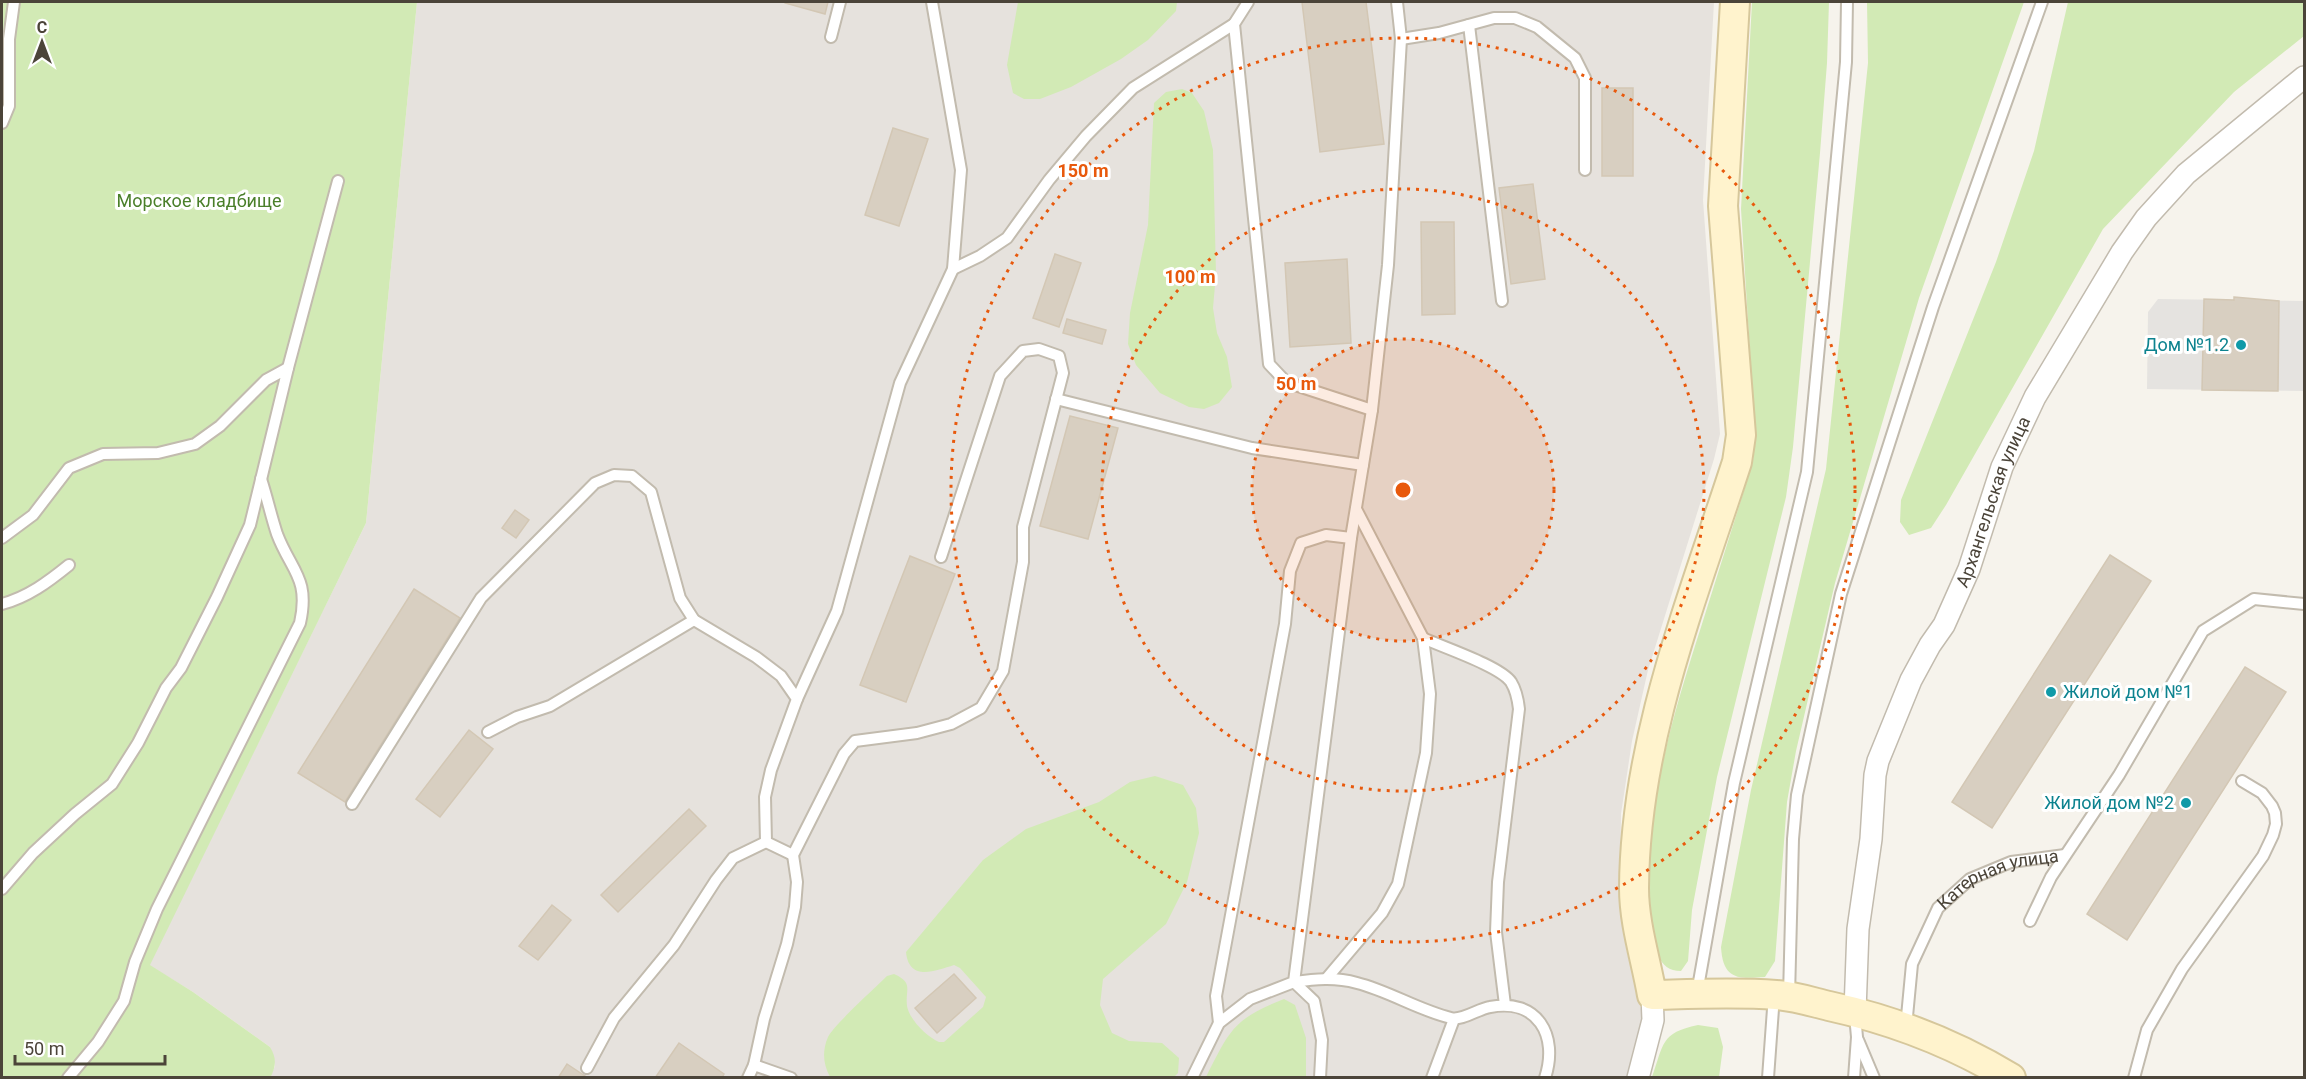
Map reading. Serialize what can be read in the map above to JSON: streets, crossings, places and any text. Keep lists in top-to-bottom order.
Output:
{
  "streets": {
    "street": ["Архангельская улица"],
    "lane": ["Катерная улица"]
  },
  "parks": ["Морское кладбище"],
  "places": ["Дом №1.2", "Жилой дом №1", "Жилой дом №2"],
  "scale_bar": "50 m",
  "north": "top",
  "rings": ["150 m", "100 m", "50 m"]
}
